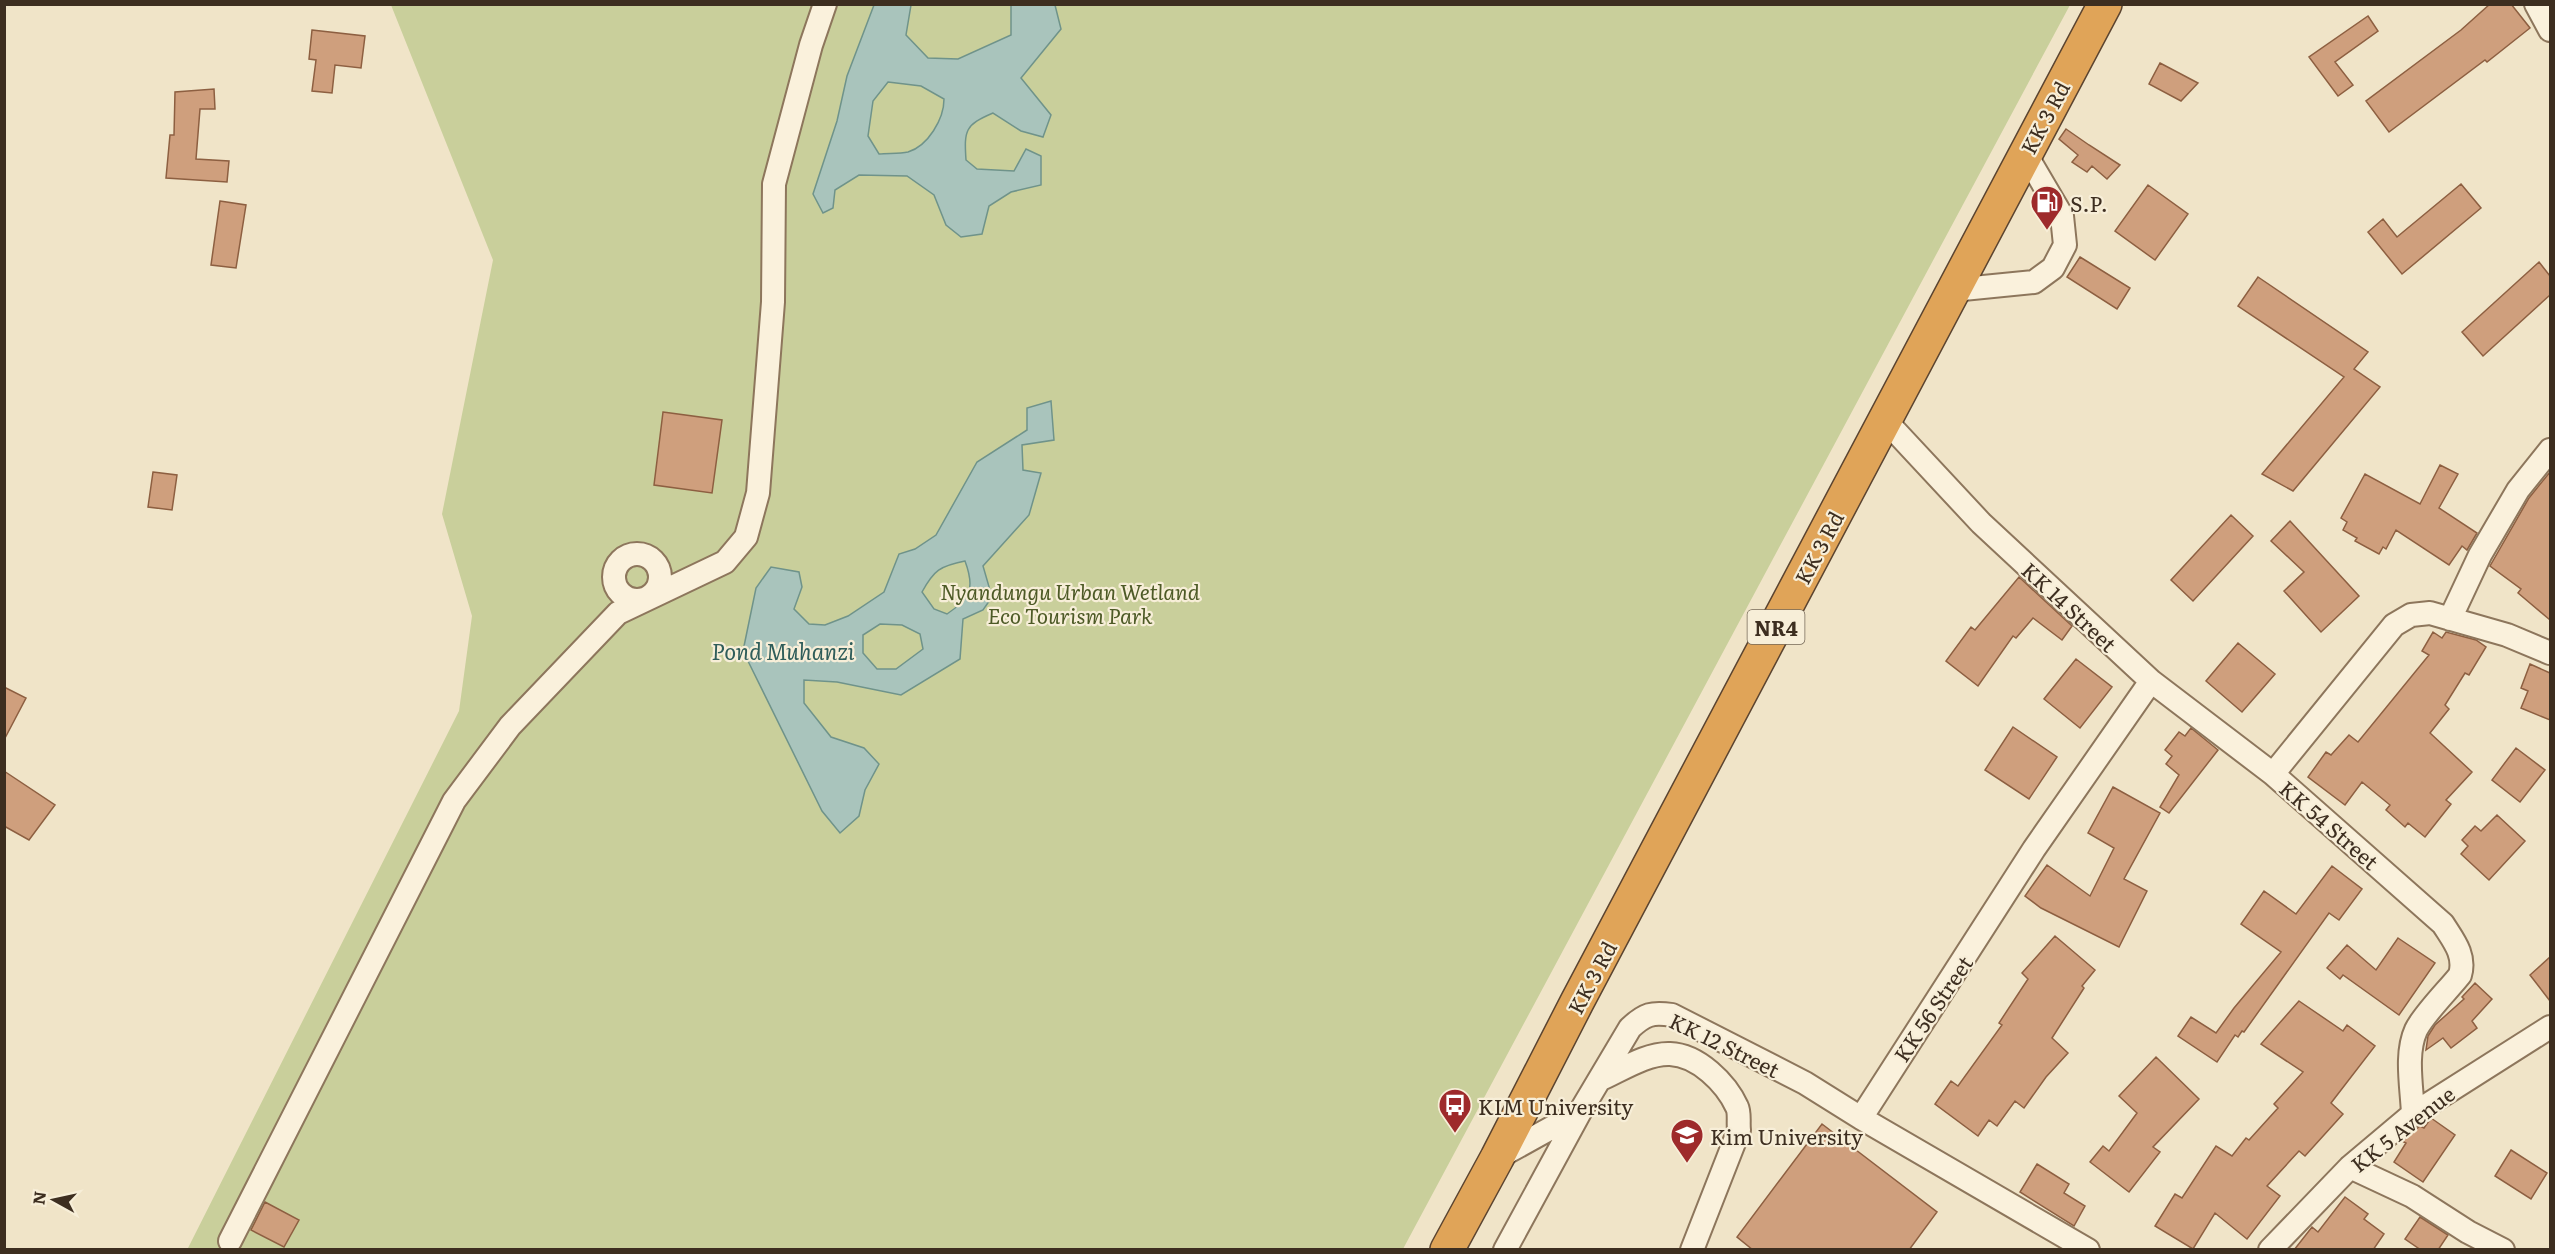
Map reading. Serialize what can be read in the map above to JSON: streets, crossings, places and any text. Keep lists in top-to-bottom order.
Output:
{
  "streets": {
    "highway": ["KK 3 Rd", "NR4"],
    "street": [
      "KK 14 Street",
      "KK 54 Street",
      "KK 56 Street",
      "KK 12 Street",
      "KK 5 Avenue"
    ]
  },
  "crossings": [
    ["KK 3 Rd", "KK 14 Street"],
    ["KK 14 Street", "KK 54 Street"],
    ["KK 14 Street", "KK 56 Street"],
    ["KK 54 Street", "KK 5 Avenue"],
    ["KK 56 Street", "KK 12 Street"]
  ],
  "water": ["Pond Muhanzi"],
  "parks": ["Nyandungu Urban Wetland Eco Tourism Park"],
  "places": {
    "fuel station": ["S.P."],
    "bus stop": ["KIM University"],
    "school or university": ["Kim University"]
  },
  "north": "left"
}
